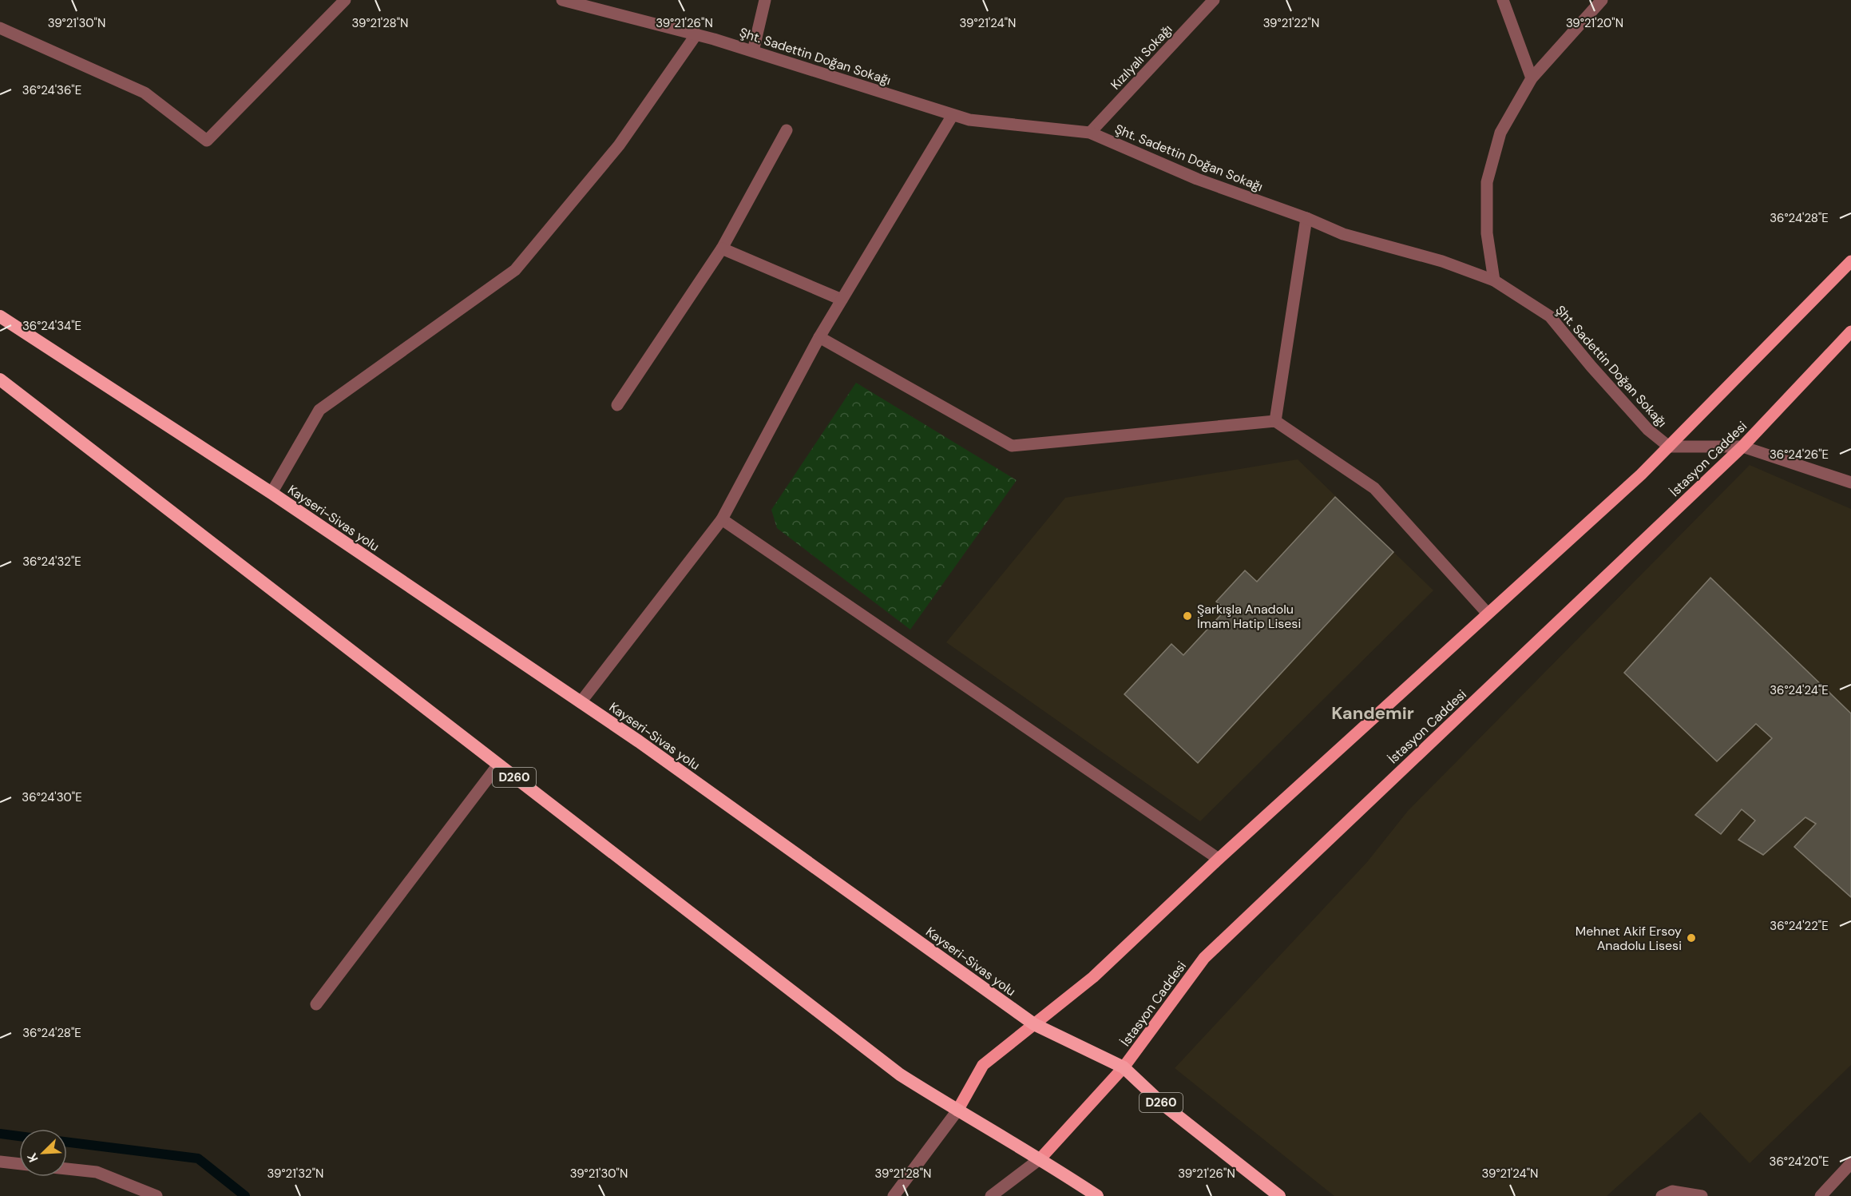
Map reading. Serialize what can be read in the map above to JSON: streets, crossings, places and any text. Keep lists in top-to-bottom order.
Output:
{
  "streets": {
    "highway": ["Kayseri-Sivas yolu", "D260"],
    "main road": ["İstasyon Caddesi"],
    "street": ["Şht. Sadettin Doğan Sokağı", "Kızılyalı Sokağı"]
  },
  "crossings": [
    ["Şht. Sadettin Doğan Sokağı", "Kızılyalı Sokağı"],
    ["Şht. Sadettin Doğan Sokağı", "İstasyon Caddesi"],
    ["İstasyon Caddesi", "Kayseri-Sivas yolu"],
    ["İstasyon Caddesi", "D260"]
  ],
  "districts": ["Kandemir"],
  "places": ["Şarkışla Anadolu İmam Hatip Lisesi", "Mehnet Akif Ersoy Anadolu Lisesi"],
  "north": "bottom left",
  "coordinates": [
    "39°21'30\"N",
    "39°21'28\"N",
    "39°21'26\"N",
    "39°21'24\"N",
    "39°21'22\"N",
    "39°21'20\"N",
    "36°24'36\"E",
    "36°24'28\"E",
    "36°24'34\"E",
    "36°24'26\"E",
    "36°24'32\"E",
    "36°24'24\"E",
    "36°24'30\"E",
    "36°24'22\"E",
    "36°24'20\"E",
    "39°21'32\"N"
  ]
}
